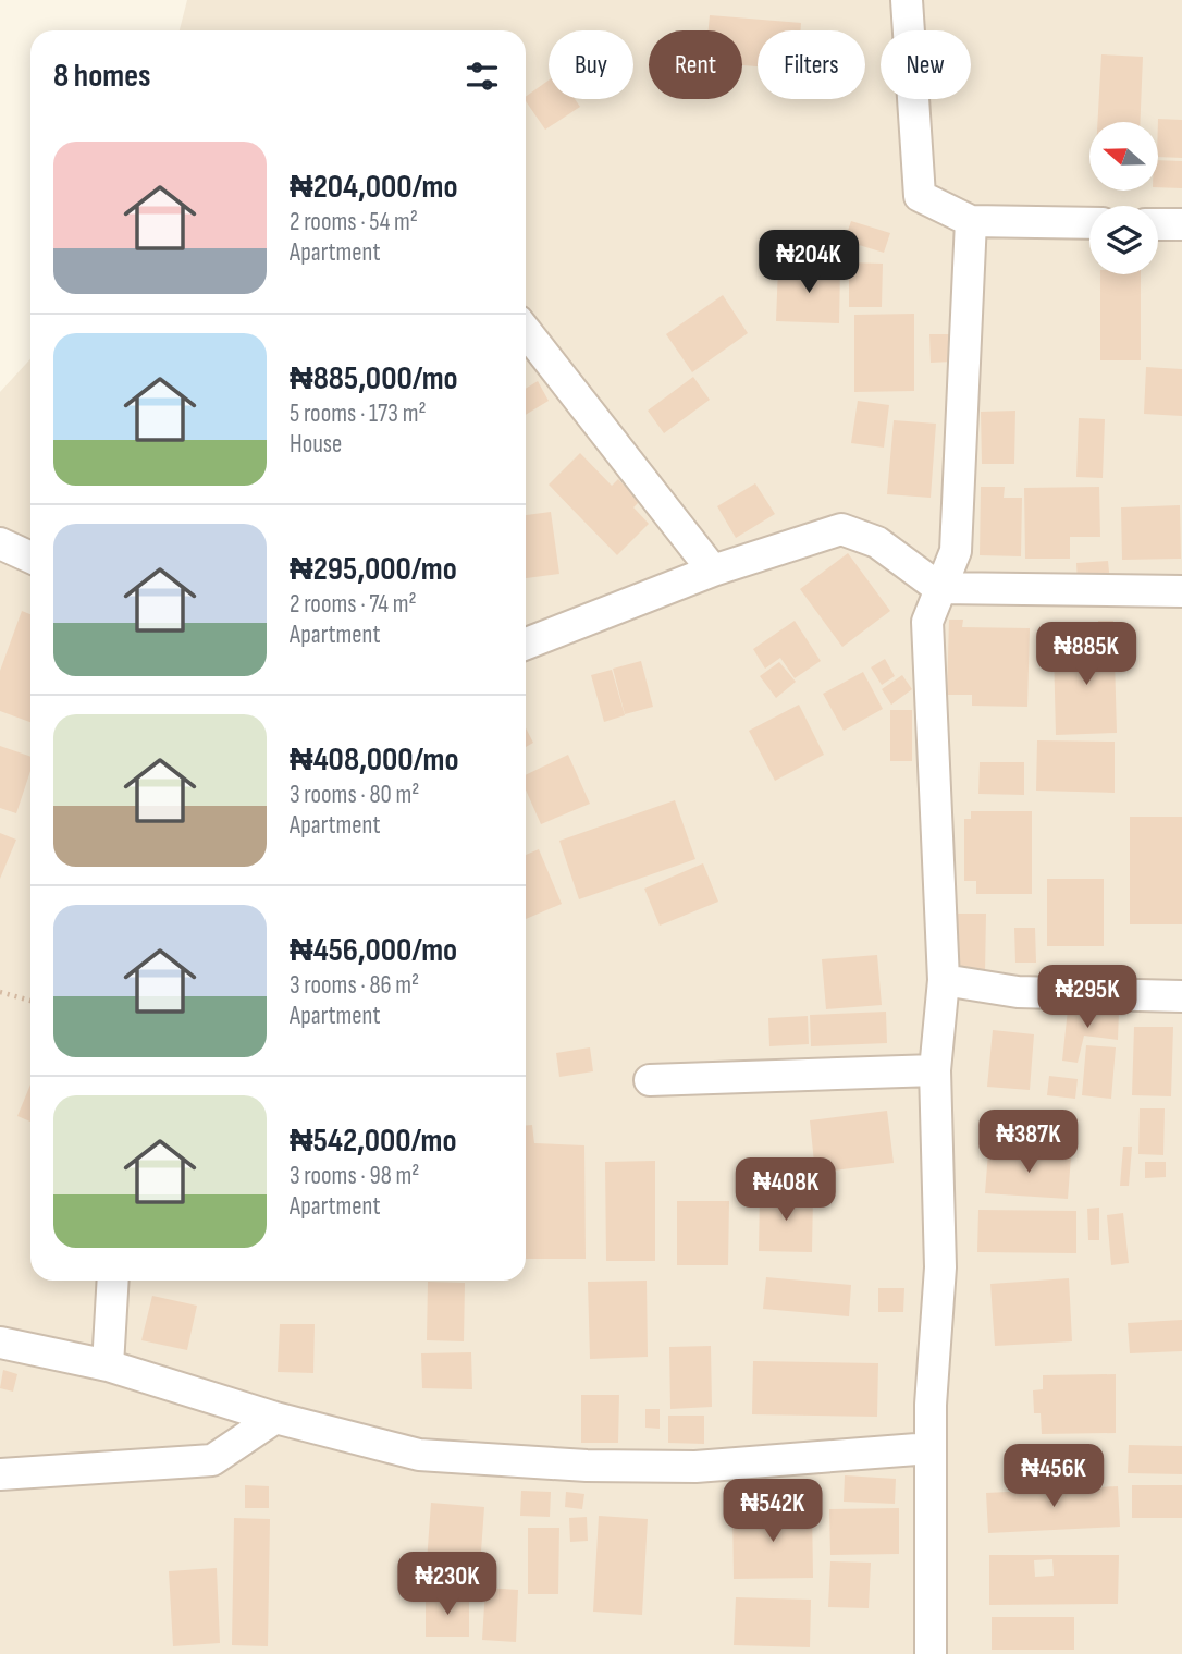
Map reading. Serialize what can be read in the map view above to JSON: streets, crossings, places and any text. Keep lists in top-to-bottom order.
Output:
{
  "north": "left",
  "page": {
    "chip": [
      "Buy",
      "Rent",
      "Filters",
      "New"
    ],
    "heading": "8 homes",
    "list": [
      {
        "name": "₦204,000/mo",
        "note": "2 rooms · 54 m² · Apartment"
      },
      {
        "name": "₦885,000/mo",
        "note": "5 rooms · 173 m² · House"
      },
      {
        "name": "₦295,000/mo",
        "note": "2 rooms · 74 m² · Apartment"
      },
      {
        "name": "₦408,000/mo",
        "note": "3 rooms · 80 m² · Apartment"
      },
      {
        "name": "₦456,000/mo",
        "note": "3 rooms · 86 m² · Apartment"
      },
      {
        "name": "₦542,000/mo",
        "note": "3 rooms · 98 m² · Apartment"
      }
    ],
    "price": [
      "₦204K",
      "₦885K",
      "₦295K",
      "₦387K",
      "₦408K",
      "₦456K",
      "₦542K",
      "₦230K"
    ]
  }
}
